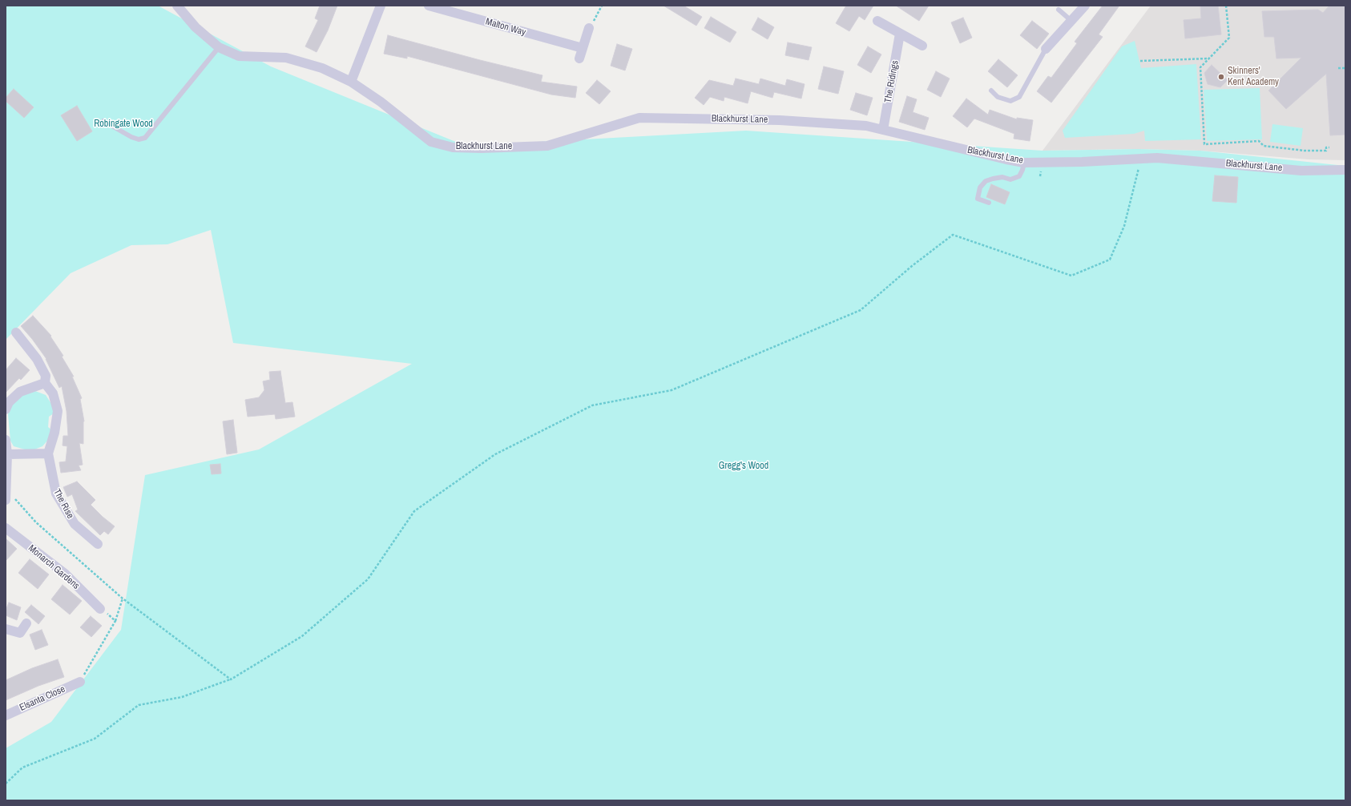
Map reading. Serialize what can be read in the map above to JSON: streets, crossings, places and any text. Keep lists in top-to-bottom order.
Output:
{
  "streets": {
    "street": [
      "Malton Way",
      "The Ridings",
      "Blackhurst Lane",
      "The Rise",
      "Monarch Gardens",
      "Elsanta Close"
    ]
  },
  "crossings": [
    ["The Ridings", "Blackhurst Lane"]
  ],
  "parks": ["Robingate Wood", "Gregg's Wood"],
  "places": ["Skinners' Kent Academy"]
}
